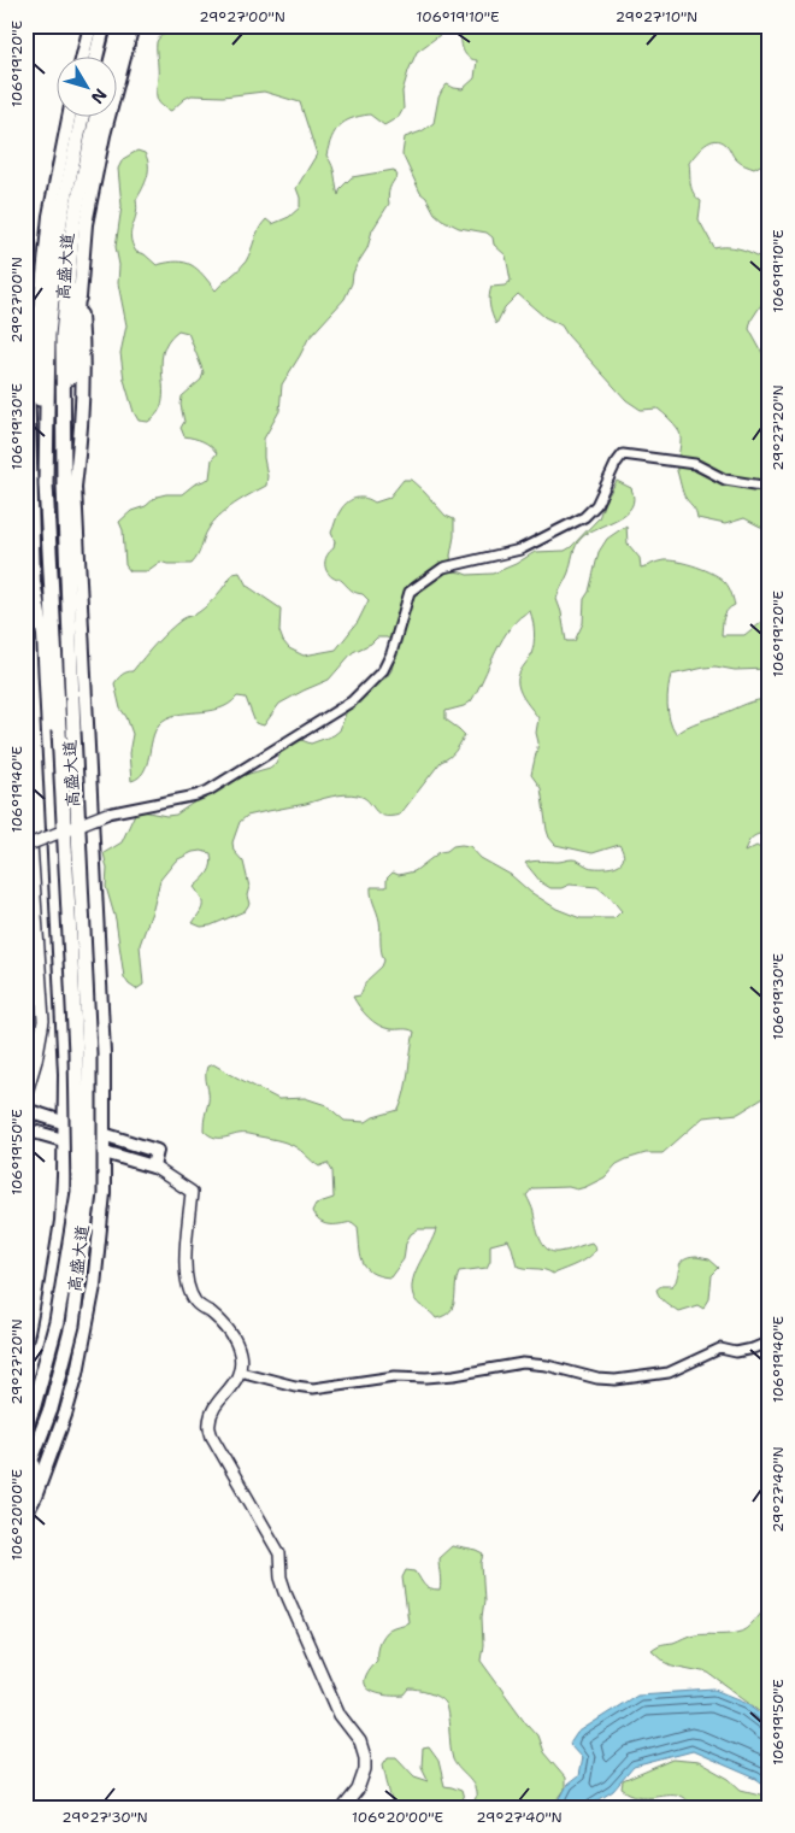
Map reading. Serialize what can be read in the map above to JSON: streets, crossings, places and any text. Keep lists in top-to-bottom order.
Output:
{
  "streets": {
    "highway": ["高盛大道"]
  },
  "north": "bottom right",
  "coordinates": [
    "29°27'00\"N",
    "106°19'10\"E",
    "29°27'10\"N",
    "106°19'20\"E",
    "106°19'30\"E",
    "29°27'20\"N",
    "106°19'40\"E",
    "106°19'50\"E",
    "29°27'40\"N",
    "106°20'00\"E",
    "29°27'30\"N"
  ]
}
